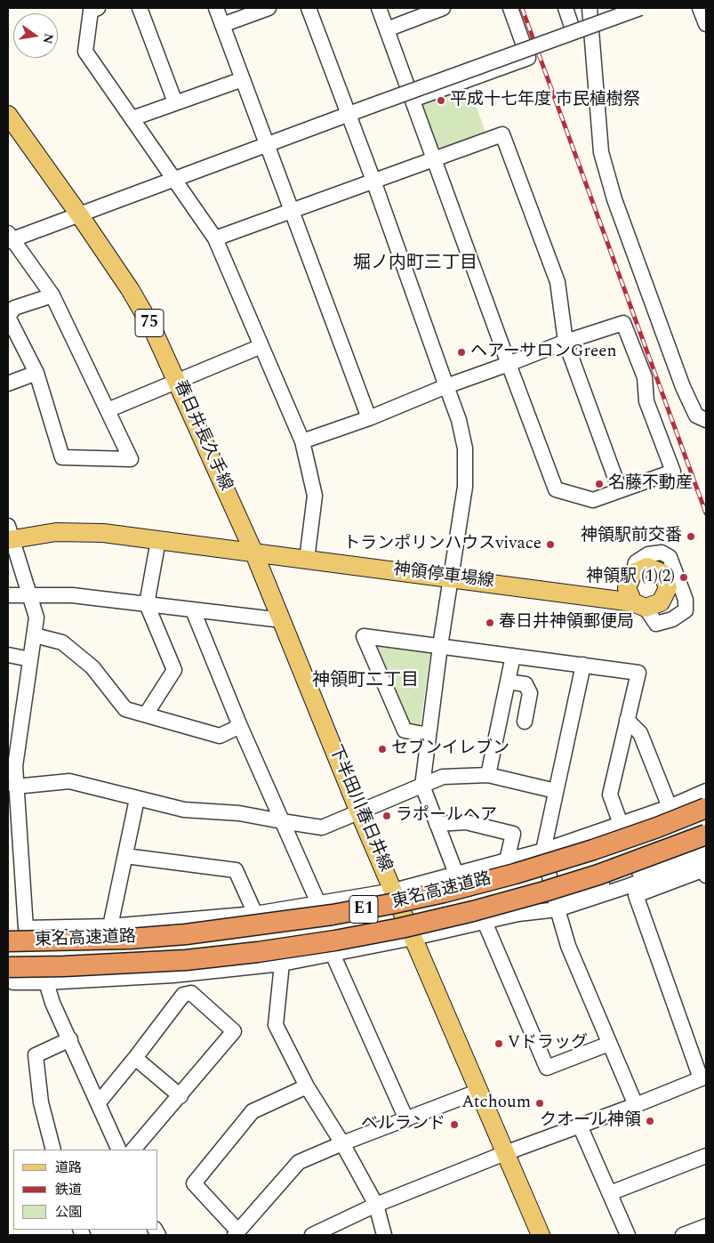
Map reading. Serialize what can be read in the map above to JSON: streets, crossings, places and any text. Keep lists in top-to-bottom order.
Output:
{
  "streets": {
    "highway": ["東名高速道路", "E1"],
    "main road": [
      "75",
      "春日井長久手線",
      "神領停車場線",
      "下半田川春日井線"
    ]
  },
  "crossings": [
    ["春日井長久手線", "神領停車場線"],
    ["春日井長久手線", "下半田川春日井線"],
    ["神領停車場線", "下半田川春日井線"]
  ],
  "districts": ["堀ノ内町三丁目", "神領町二丁目"],
  "places": [
    "平成十七年度 市民植樹祭",
    "ヘアーサロンGreen",
    "名藤不動産",
    "神領駅前交番",
    "トランポリンハウスvivace",
    "神領駅 (1)(2)",
    "春日井神領郵便局",
    "セブンイレブン",
    "ラポールヘア",
    "Vドラッグ",
    "Atchoum",
    "クオール神領",
    "ベルランド"
  ],
  "legend": ["道路", "鉄道", "公園"],
  "north": "right"
}
